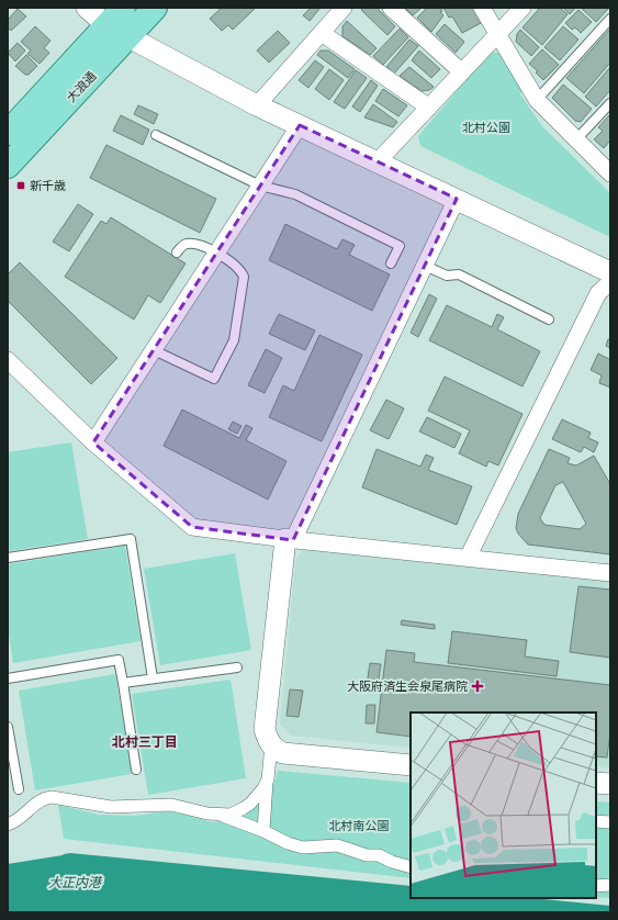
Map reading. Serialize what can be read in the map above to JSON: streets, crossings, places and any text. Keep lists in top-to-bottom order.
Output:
{
  "streets": {
    "main road": ["大浪通"]
  },
  "districts": ["北村三丁目"],
  "water": ["大正内港"],
  "parks": ["北村公園", "北村南公園"],
  "places": {
    "transit": ["新千歳"],
    "health": ["大阪府済生会泉尾病院"]
  }
}
